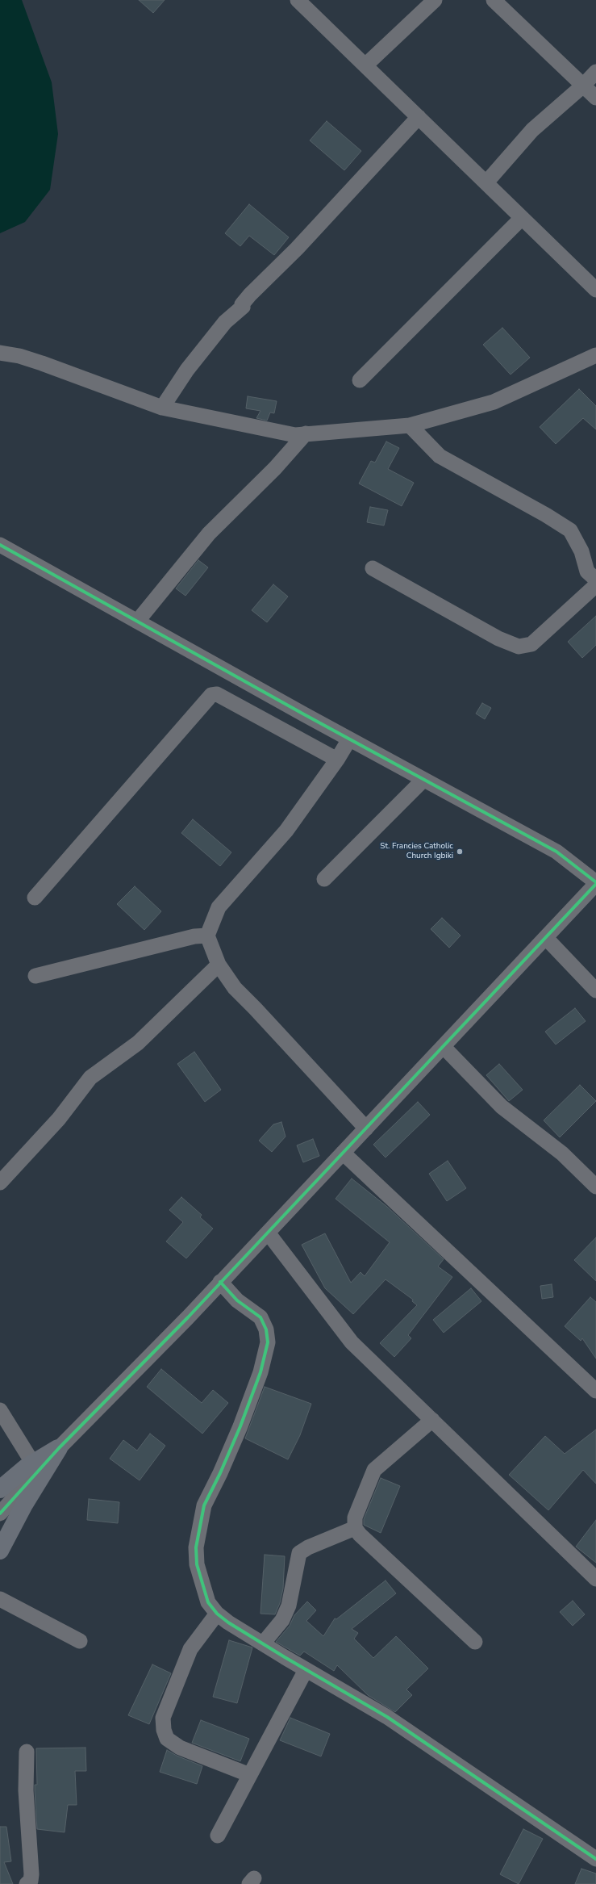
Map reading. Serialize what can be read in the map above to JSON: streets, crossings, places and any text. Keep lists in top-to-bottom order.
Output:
{
  "places": ["St. Francies Catholic Church Igbiki"]
}
